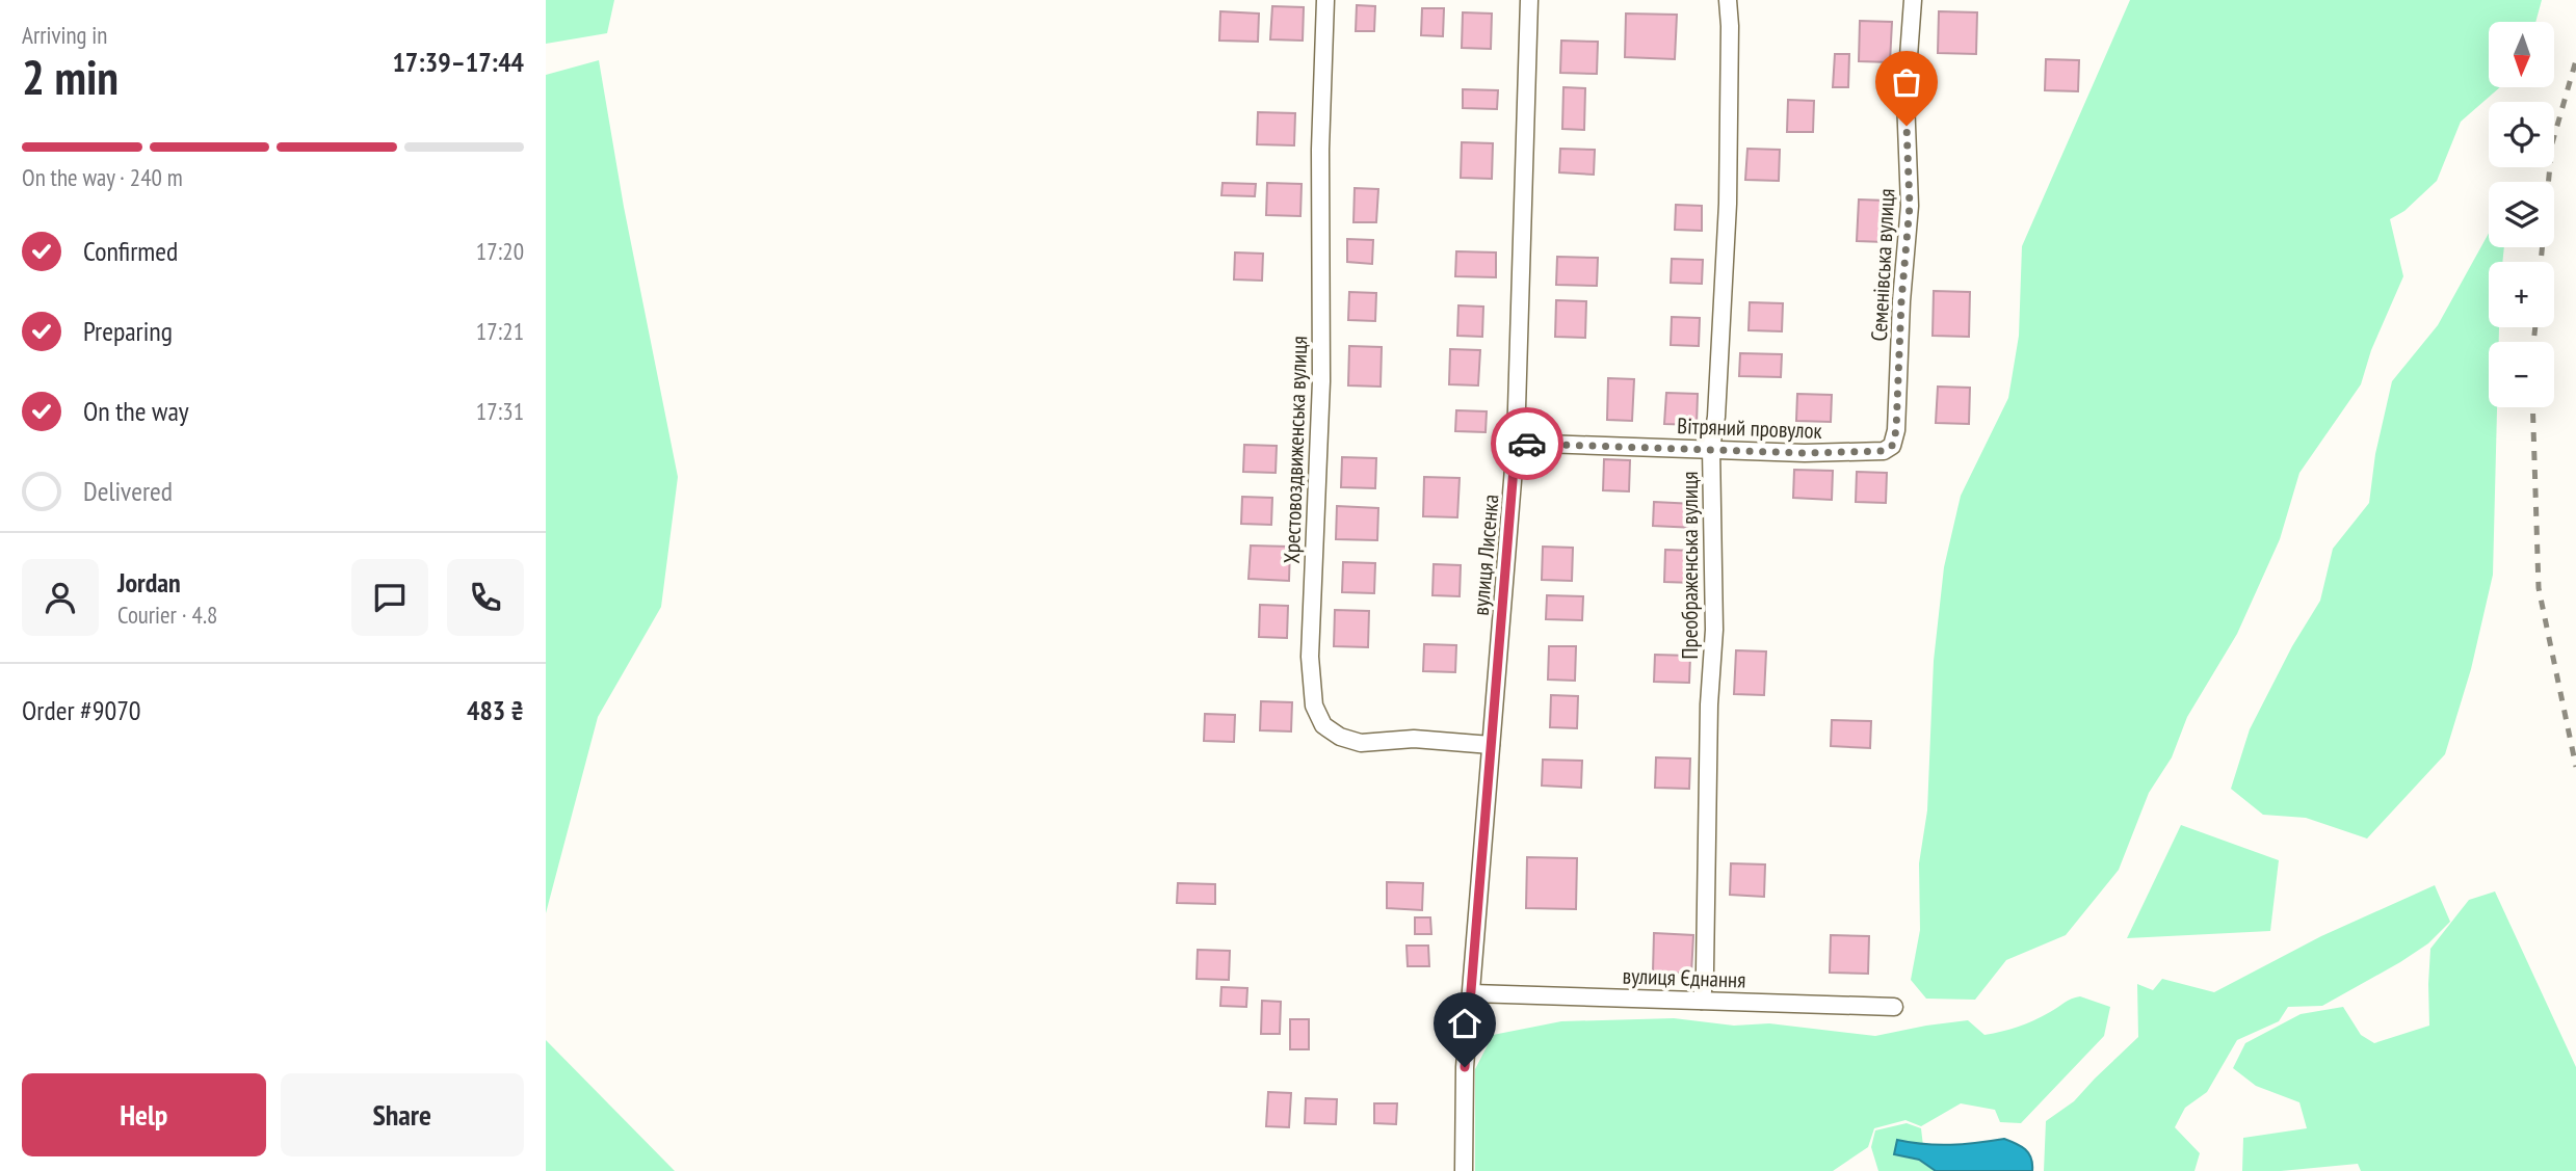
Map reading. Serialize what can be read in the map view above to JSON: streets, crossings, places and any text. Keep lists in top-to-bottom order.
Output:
{
  "streets": {
    "street": [
      "Семенівська вулиця",
      "Вітряний провулок",
      "Хрестовоздвиженська вулиця",
      "вулиця Лисенка",
      "Преображенська вулиця",
      "вулиця Єднання"
    ]
  },
  "crossings": [
    ["Семенівська вулиця", "Вітряний провулок"],
    ["Вітряний провулок", "вулиця Лисенка"],
    ["Вітряний провулок", "Преображенська вулиця"],
    ["Хрестовоздвиженська вулиця", "вулиця Лисенка"],
    ["вулиця Лисенка", "вулиця Єднання"],
    ["Преображенська вулиця", "вулиця Єднання"]
  ],
  "north": "bottom",
  "page": {
    "heading": ["2 min", "Arriving in", "17:39–17:44"],
    "panel": [
      "Jordan",
      "Courier · 4.8",
      "Order #9070",
      "483 ₴"
    ],
    "map_buttons": ["+", "−"],
    "bar": "On the way · 240 m",
    "list": [
      ["Confirmed", "17:20"],
      ["Preparing", "17:21"],
      ["On the way", "17:31"],
      "Delivered"
    ],
    "buttons": ["Help", "Share"]
  }
}
